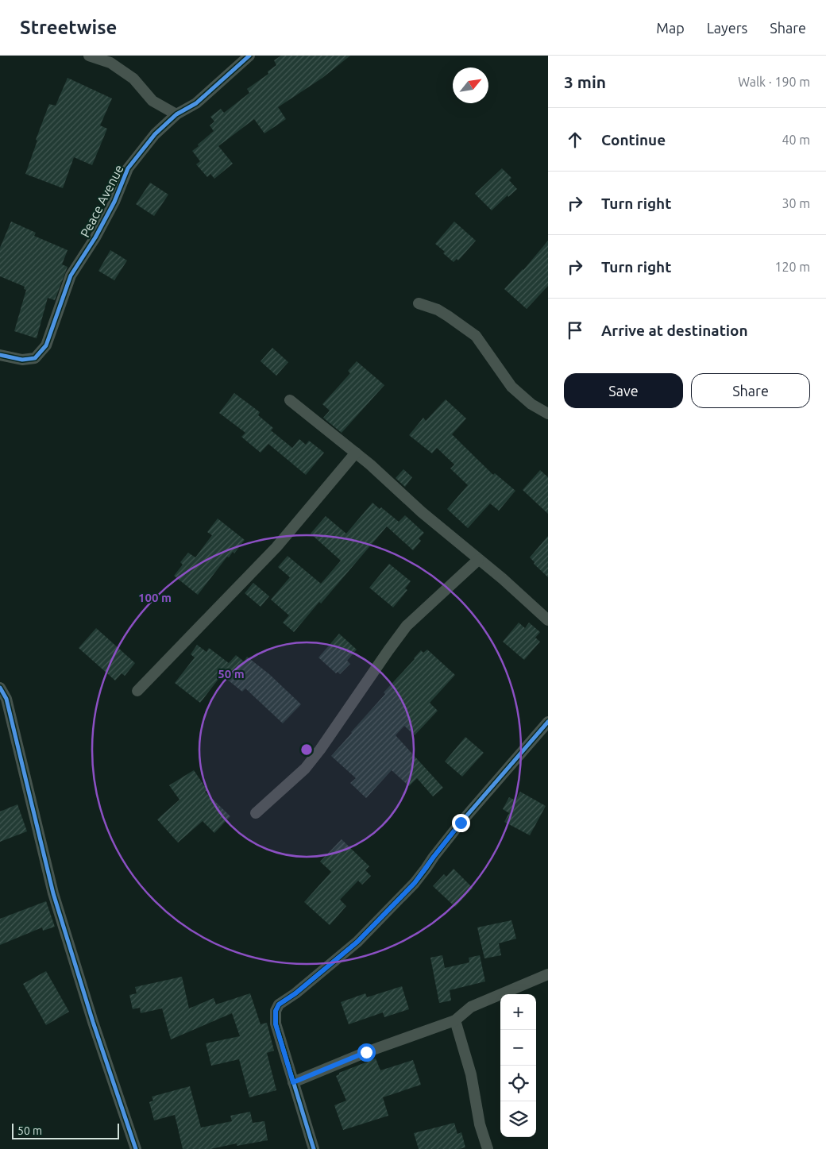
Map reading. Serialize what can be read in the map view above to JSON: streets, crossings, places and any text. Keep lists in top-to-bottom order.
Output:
{
  "streets": {
    "street": ["Peace Avenue"]
  },
  "scale_bar": "50 m",
  "north": "top right",
  "page": {
    "header": "Streetwise",
    "nav": ["Map", "Layers", "Share"],
    "heading": ["3 min", "Walk · 190 m"],
    "list": [
      ["Continue", "40 m"],
      ["Turn right", "30 m"],
      ["Turn right", "120 m"],
      "Arrive at destination"
    ],
    "buttons": ["Save", "Share"],
    "map_buttons": ["+", "−"],
    "scale": "50 m"
  },
  "rings": ["100 m", "50 m"]
}
